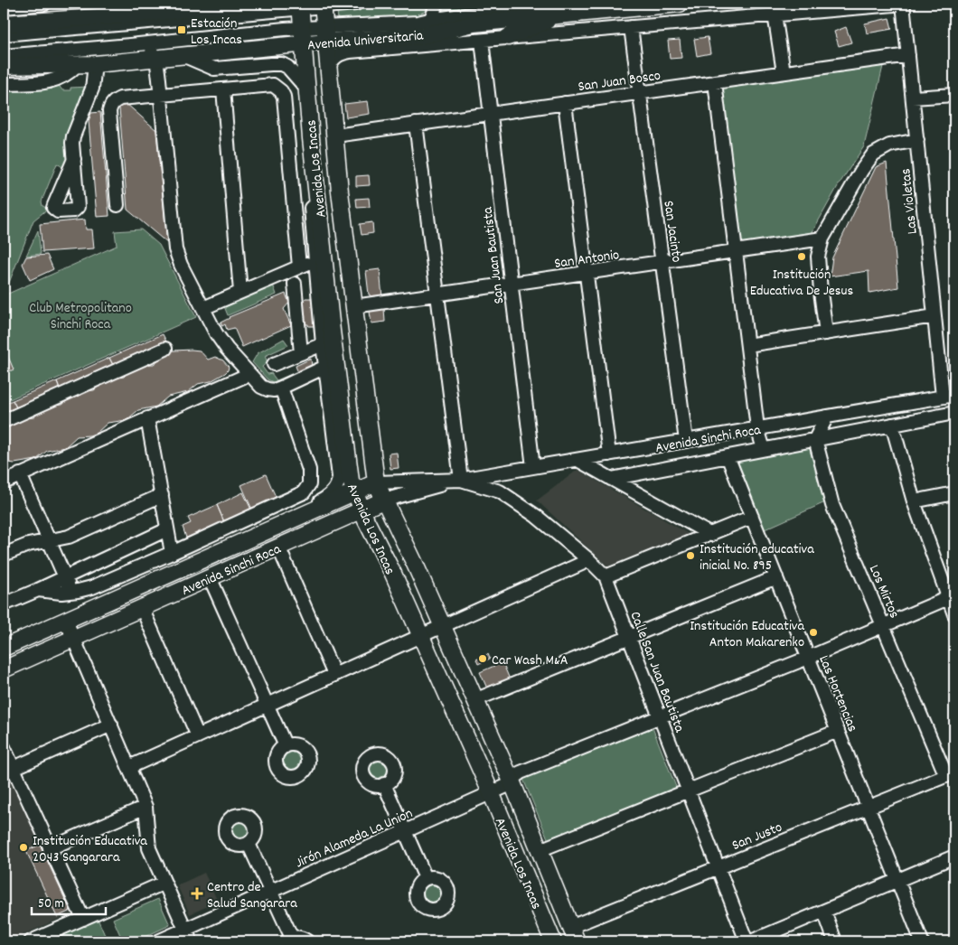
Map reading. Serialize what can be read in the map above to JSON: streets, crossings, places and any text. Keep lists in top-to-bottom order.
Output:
{
  "streets": {
    "main road": ["Avenida Universitaria", "Avenida Los Incas", "Avenida Sinchi Roca"],
    "street": [
      "San Juan Bosco",
      "Las Violetas",
      "San Jacinto",
      "San Juan Bautista",
      "San Antonio",
      "Los Mirtos",
      "Calle San Juan Bautista",
      "Las Hortencias",
      "San Justo",
      "Jirón Alameda La Union"
    ]
  },
  "crossings": [
    ["Avenida Universitaria", "Avenida Los Incas"],
    ["Avenida Universitaria", "Las Violetas"],
    ["Avenida Universitaria", "San Jacinto"],
    ["Avenida Universitaria", "San Juan Bautista"],
    ["San Juan Bosco", "Avenida Los Incas"],
    ["San Juan Bosco", "Las Violetas"],
    ["San Juan Bosco", "San Jacinto"],
    ["San Juan Bosco", "San Juan Bautista"],
    ["Avenida Los Incas", "San Antonio"],
    ["Avenida Los Incas", "Avenida Sinchi Roca"],
    ["Avenida Los Incas", "San Justo"],
    ["Avenida Los Incas", "Jirón Alameda La Union"],
    ["Las Violetas", "Avenida Sinchi Roca"],
    ["San Jacinto", "San Antonio"],
    ["San Jacinto", "Avenida Sinchi Roca"],
    ["San Juan Bautista", "San Antonio"],
    ["San Juan Bautista", "Avenida Sinchi Roca"],
    ["Avenida Sinchi Roca", "Calle San Juan Bautista"],
    ["Los Mirtos", "San Justo"],
    ["Los Mirtos", "Jirón Alameda La Union"],
    ["Calle San Juan Bautista", "San Justo"],
    ["Calle San Juan Bautista", "Jirón Alameda La Union"],
    ["Las Hortencias", "San Justo"],
    ["Las Hortencias", "Jirón Alameda La Union"]
  ],
  "parks": ["Club Metropolitano Sinchi Roca"],
  "places": {
    "transit": ["Estación Los Incas"],
    "other": [
      "Institución Educativa De Jesus",
      "Institución educativa inicial No. 895",
      "Institución Educativa Anton Makarenko",
      "Car Wash M&A",
      "Institución Educativa 2043 Sangarara"
    ],
    "health": ["Centro de Salud Sangarara"]
  },
  "scale_bar": "50 m"
}
